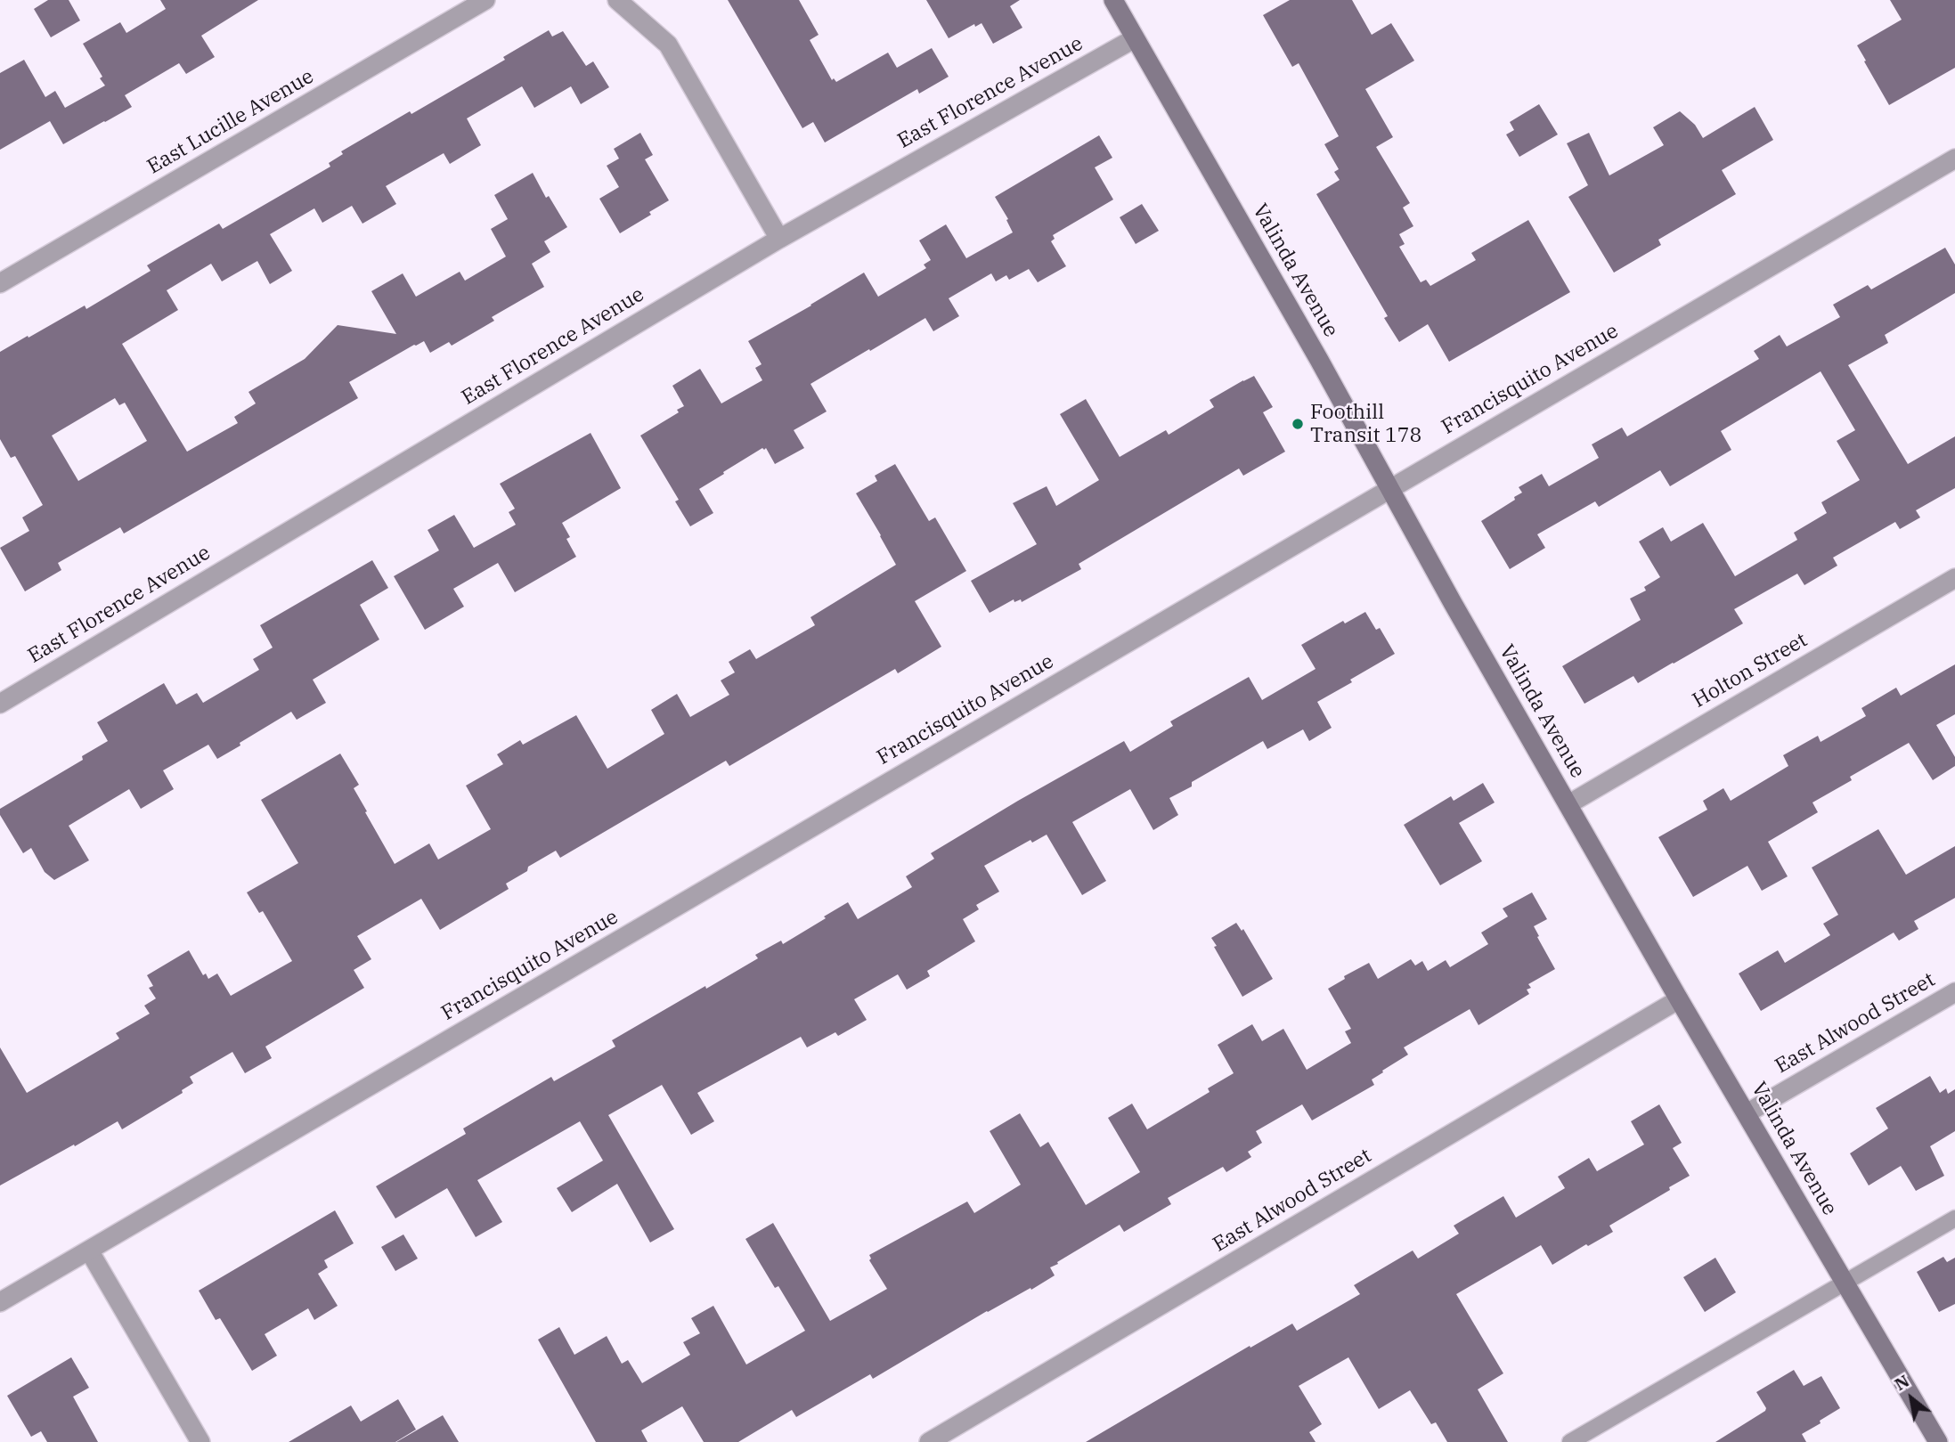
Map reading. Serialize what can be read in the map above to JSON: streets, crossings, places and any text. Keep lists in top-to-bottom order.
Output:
{
  "streets": {
    "main road": ["Valinda Avenue"],
    "street": [
      "East Florence Avenue",
      "East Lucille Avenue",
      "Francisquito Avenue",
      "Holton Street",
      "East Alwood Street"
    ]
  },
  "crossings": [
    ["East Florence Avenue", "Valinda Avenue"],
    ["Valinda Avenue", "Francisquito Avenue"],
    ["Valinda Avenue", "Holton Street"],
    ["Valinda Avenue", "East Alwood Street"]
  ],
  "places": ["Foothill Transit 178"],
  "north": "top left"
}
